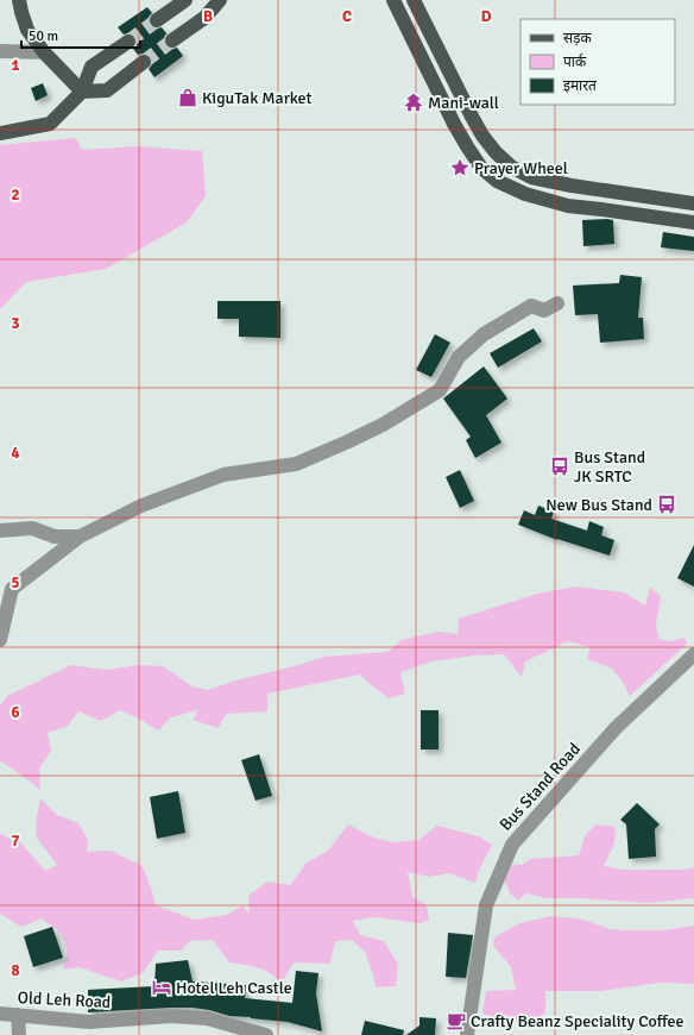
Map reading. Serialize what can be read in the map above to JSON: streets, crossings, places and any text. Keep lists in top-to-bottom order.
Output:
{
  "streets": {
    "street": ["Bus Stand Road", "Old Leh Road"]
  },
  "places": {
    "shop": ["KiguTak Market"],
    "temple": ["Mani-wall"],
    "place": ["Prayer Wheel"],
    "bus stop": ["Bus Stand JK SRTC", "New Bus Stand"],
    "hotel": ["Hotel Leh Castle"],
    "cafe": ["Crafty Beanz Speciality Coffee"]
  },
  "legend": ["सड़क", "पार्क", "इमारत"],
  "scale_bar": "50 m",
  "grid": {
    "columns": ["B", "C", "D"],
    "rows": [
      "1",
      "2",
      "3",
      "4",
      "5",
      "6",
      "7",
      "8"
    ]
  }
}
